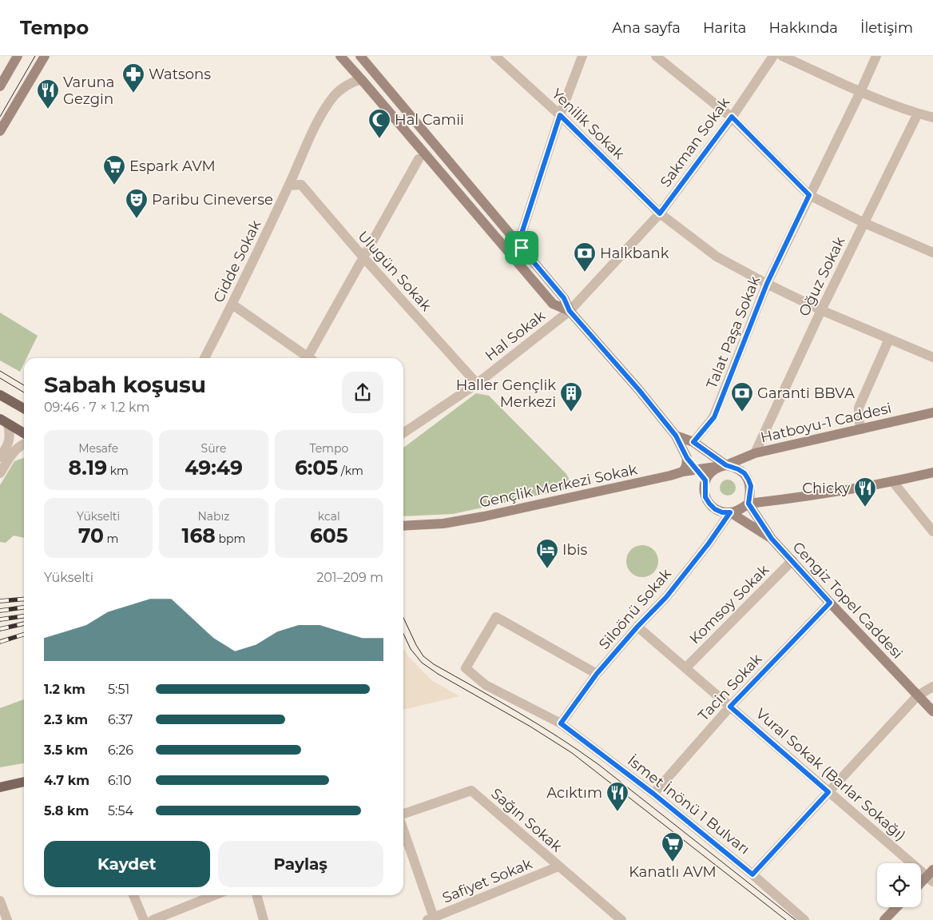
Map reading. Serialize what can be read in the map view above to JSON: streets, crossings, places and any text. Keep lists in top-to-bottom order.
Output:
{
  "streets": {
    "main road": ["Hatboyu-1 Caddesi", "Gençlik Merkezi Sokak", "Cengiz Topel Caddesi"],
    "street": [
      "Yenilik Sokak",
      "Sakman Sokak",
      "Cidde Sokak",
      "Ulugün Sokak",
      "Oğuz Sokak",
      "Talat Paşa Sokak",
      "Hal Sokak",
      "Komsoy Sokak",
      "Siloönü Sokak",
      "Tacin Sokak",
      "Vural Sokak (Barlar Sokağı)",
      "İsmet İnönü 1 Bulvarı",
      "Sağın Sokak",
      "Safiyet Sokak"
    ]
  },
  "crossings": [
    ["Yenilik Sokak", "Sakman Sokak"],
    ["Yenilik Sokak", "Oğuz Sokak"],
    ["Yenilik Sokak", "Talat Paşa Sokak"],
    ["Sakman Sokak", "Hal Sokak"],
    ["Cidde Sokak", "Ulugün Sokak"],
    ["Ulugün Sokak", "Hal Sokak"],
    ["Oğuz Sokak", "Hatboyu-1 Caddesi"],
    ["Hatboyu-1 Caddesi", "Gençlik Merkezi Sokak"],
    ["Hatboyu-1 Caddesi", "Cengiz Topel Caddesi"],
    ["Hatboyu-1 Caddesi", "Siloönü Sokak"],
    ["Gençlik Merkezi Sokak", "Cengiz Topel Caddesi"],
    ["Gençlik Merkezi Sokak", "Siloönü Sokak"],
    ["Cengiz Topel Caddesi", "Komsoy Sokak"],
    ["Cengiz Topel Caddesi", "Siloönü Sokak"],
    ["Cengiz Topel Caddesi", "Tacin Sokak"],
    ["Komsoy Sokak", "Vural Sokak (Barlar Sokağı)"],
    ["Siloönü Sokak", "Vural Sokak (Barlar Sokağı)"],
    ["Siloönü Sokak", "İsmet İnönü 1 Bulvarı"],
    ["Tacin Sokak", "Vural Sokak (Barlar Sokağı)"],
    ["Tacin Sokak", "İsmet İnönü 1 Bulvarı"],
    ["Sağın Sokak", "Safiyet Sokak"]
  ],
  "places": {
    "pharmacy": ["Watsons"],
    "restaurant": ["Varuna Gezgin", "Chicky", "Acıktım"],
    "mosque": ["Hal Camii"],
    "supermarket": ["Espark AVM", "Kanatlı AVM"],
    "theatre": ["Paribu Cineverse"],
    "bank": ["Halkbank", "Garanti BBVA"],
    "building": ["Haller Gençlik Merkezi"],
    "hotel": ["Ibis"]
  },
  "page": {
    "header": "Tempo",
    "nav": [
      "Ana sayfa",
      "Harita",
      "Hakkında",
      "İletişim"
    ],
    "heading": ["Sabah koşusu", "09:46 · 7 × 1.2 km"],
    "stats": [
      ["Mesafe", "8.19 km"],
      ["Süre", "49:49"],
      ["Tempo", "6:05 /km"],
      ["Yükselti", "70 m"],
      ["Nabız", "168 bpm"],
      ["kcal", "605"]
    ],
    "chart": ["Yükselti", "201–209 m"],
    "list": [
      {
        "name": "1.2 km",
        "note": "5:51"
      },
      {
        "name": "2.3 km",
        "note": "6:37"
      },
      {
        "name": "3.5 km",
        "note": "6:26"
      },
      {
        "name": "4.7 km",
        "note": "6:10"
      },
      {
        "name": "5.8 km",
        "note": "5:54"
      }
    ],
    "buttons": ["Kaydet", "Paylaş"]
  }
}
